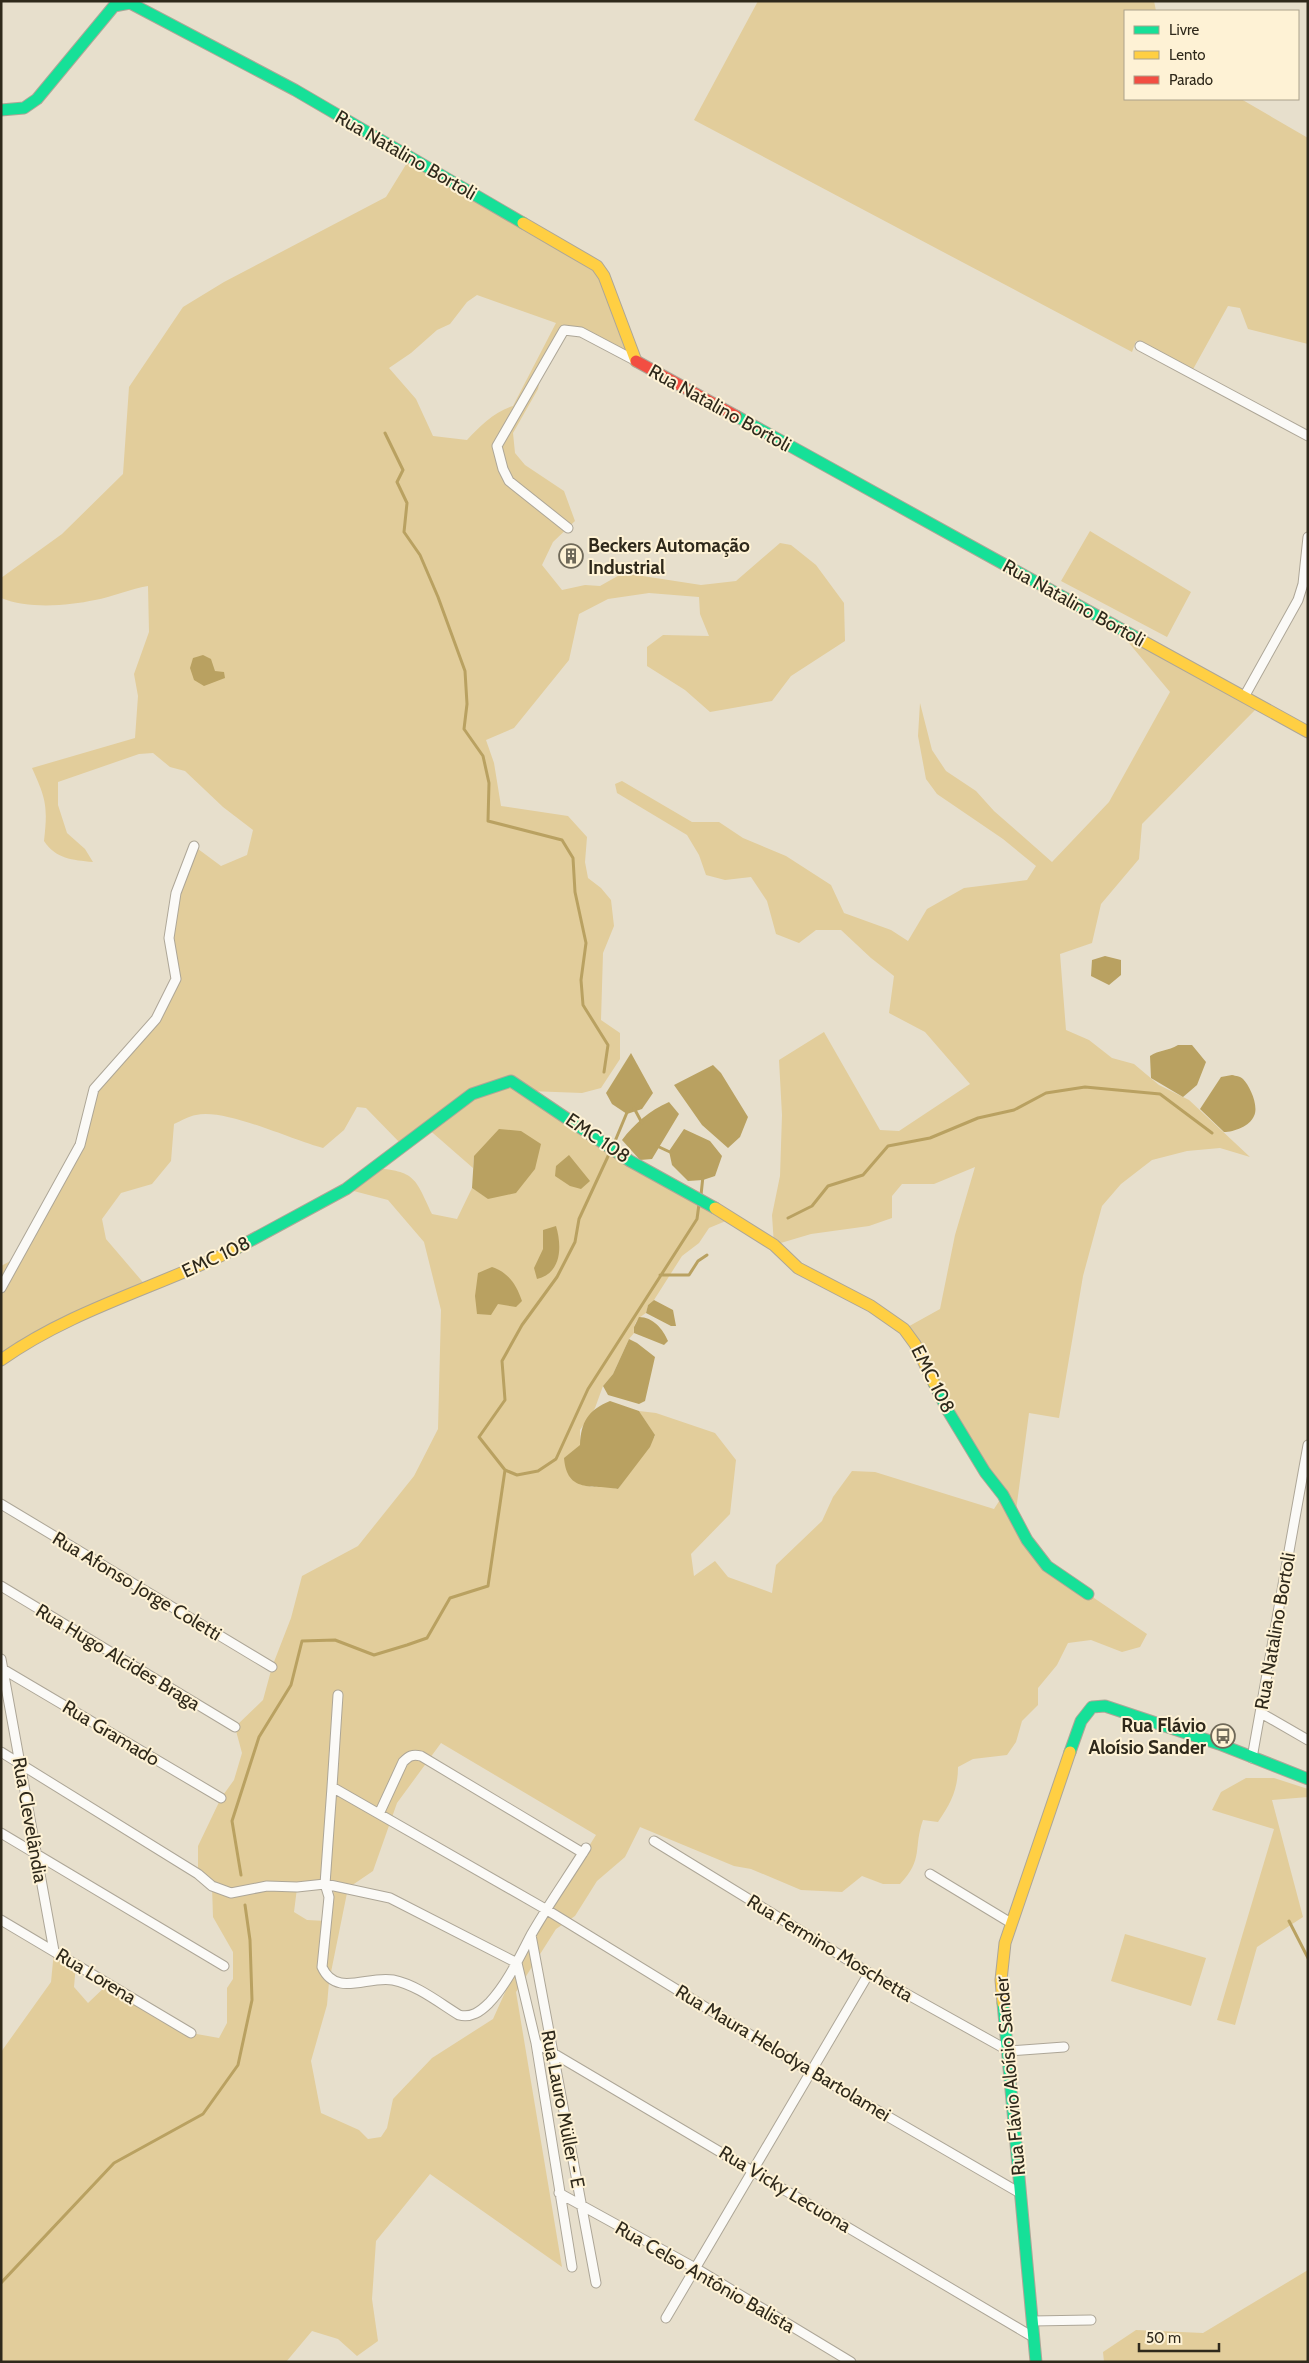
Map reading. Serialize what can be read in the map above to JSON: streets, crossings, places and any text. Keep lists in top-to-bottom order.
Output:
{
  "streets": {
    "street": [
      "Rua Natalino Bortoli",
      "EMC 108",
      "Rua Afonso Jorge Coletti",
      "Rua Hugo Alcides Braga",
      "Rua Gramado",
      "Rua Clevelândia",
      "Rua Fermino Moschetta",
      "Rua Lorena",
      "Rua Maura Helodya Bartolamei",
      "Rua Flávio Aloísio Sander",
      "Rua Lauro Müller - E",
      "Rua Vicky Lecuona",
      "Rua Celso Antônio Balista"
    ]
  },
  "crossings": [
    ["Rua Natalino Bortoli", "Rua Flávio Aloísio Sander"],
    ["Rua Gramado", "Rua Clevelândia"],
    ["Rua Clevelândia", "Rua Lorena"],
    ["Rua Fermino Moschetta", "Rua Flávio Aloísio Sander"],
    ["Rua Maura Helodya Bartolamei", "Rua Flávio Aloísio Sander"],
    ["Rua Flávio Aloísio Sander", "Rua Vicky Lecuona"],
    ["Rua Lauro Müller - E", "Rua Vicky Lecuona"],
    ["Rua Lauro Müller - E", "Rua Celso Antônio Balista"]
  ],
  "places": {
    "building": ["Beckers Automação Industrial"],
    "bus stop": ["Rua Flávio Aloísio Sander"]
  },
  "legend": ["Livre", "Lento", "Parado"],
  "scale_bar": "50 m"
}
